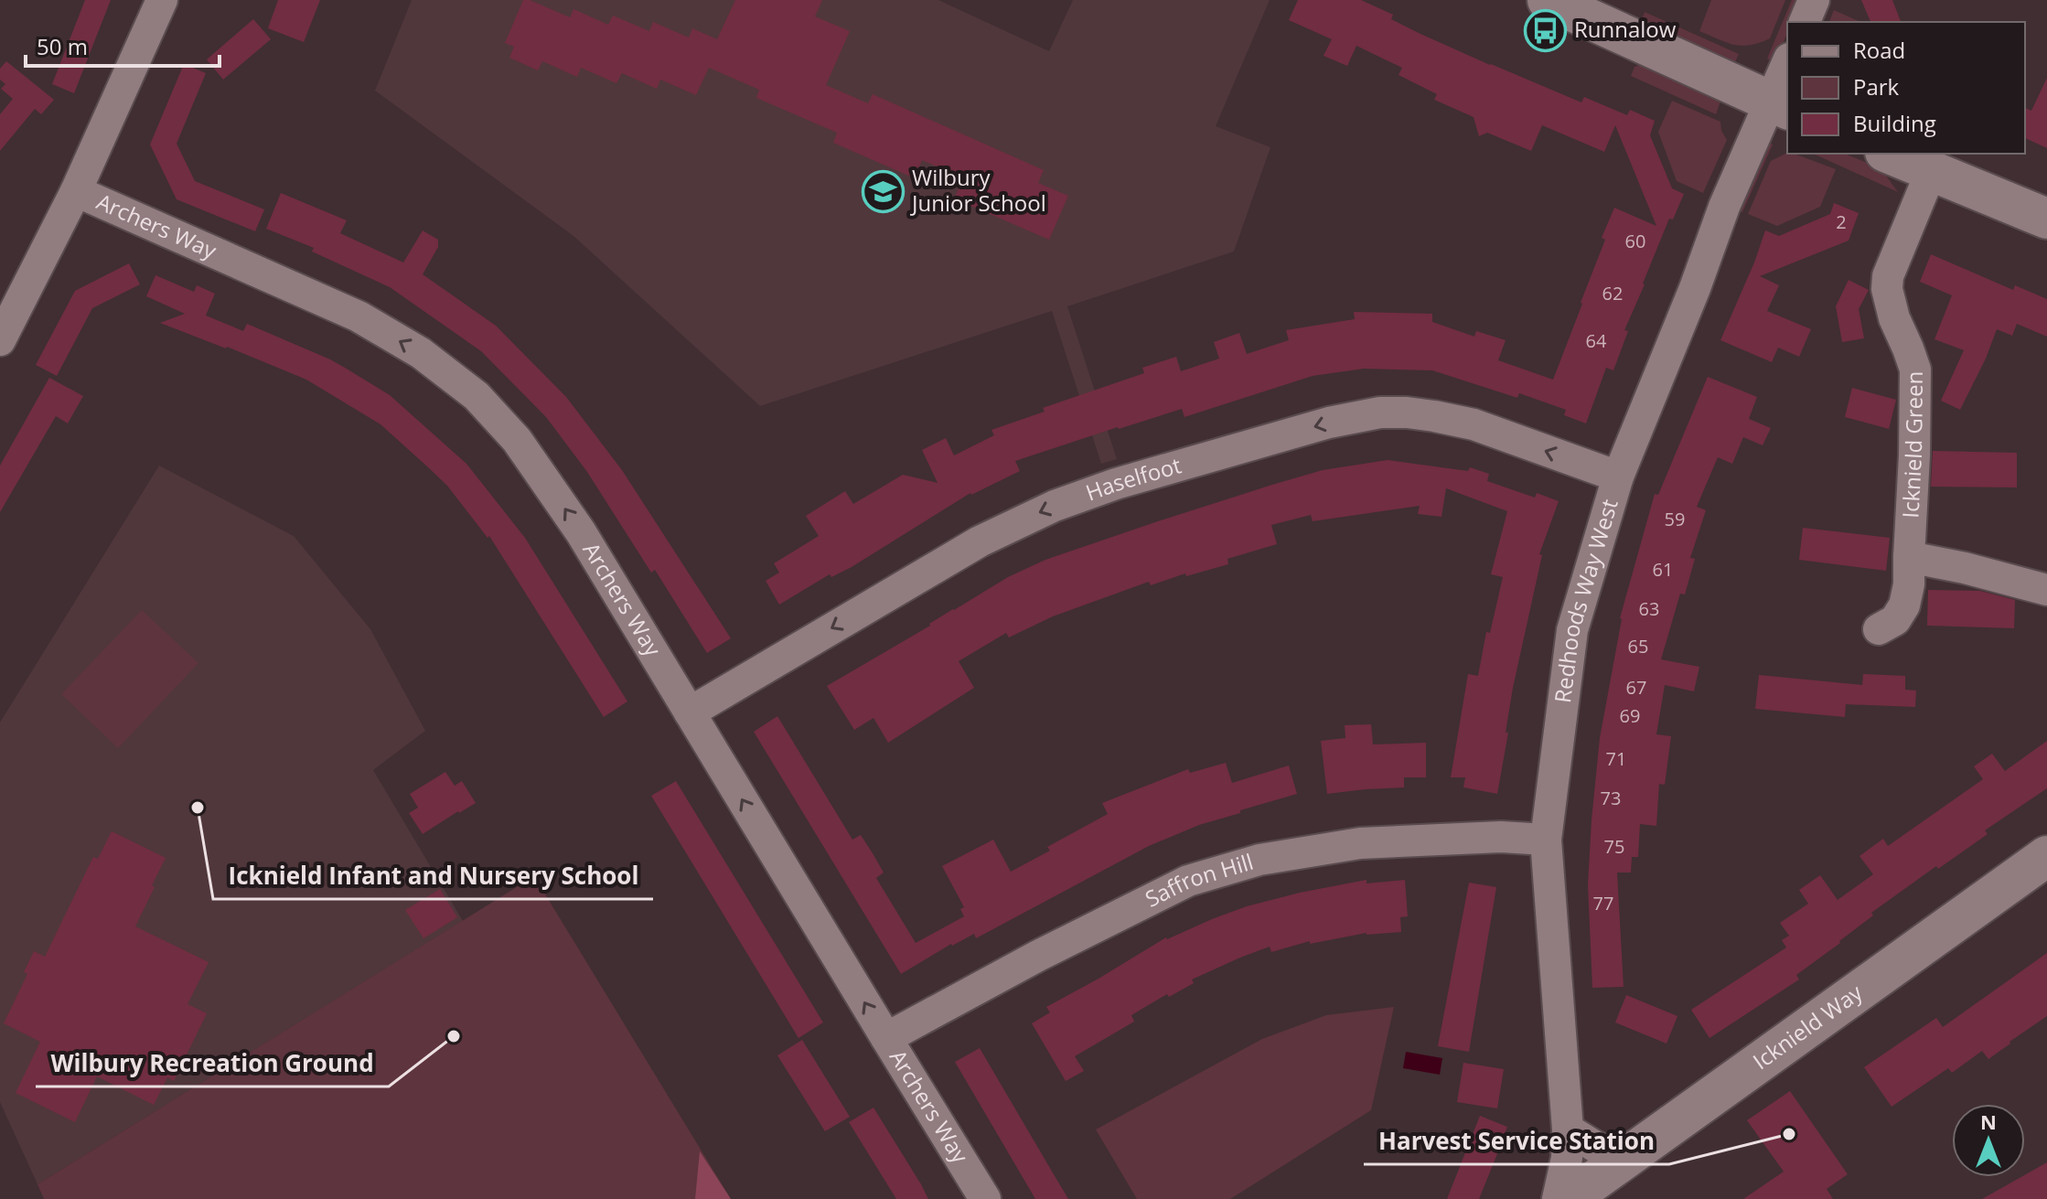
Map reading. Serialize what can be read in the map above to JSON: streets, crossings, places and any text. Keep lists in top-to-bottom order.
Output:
{
  "streets": {
    "street": [
      "Archers Way",
      "Icknield Green",
      "Haselfoot",
      "Redhoods Way West",
      "Saffron Hill",
      "Icknield Way"
    ]
  },
  "crossings": [
    ["Archers Way", "Haselfoot"],
    ["Archers Way", "Saffron Hill"],
    ["Haselfoot", "Redhoods Way West"],
    ["Redhoods Way West", "Saffron Hill"]
  ],
  "one_way": ["Archers Way", "Haselfoot"],
  "places": {
    "bus stop": ["Runnalow"],
    "school or university": ["Wilbury Junior School"],
    "other": ["Icknield Infant and Nursery School", "Wilbury Recreation Ground", "Harvest Service Station"]
  },
  "house_numbers": [
    "2",
    "60",
    "62",
    "64",
    "59",
    "61",
    "63",
    "65",
    "67",
    "69",
    "71",
    "73",
    "75",
    "77"
  ],
  "legend": ["Road", "Park", "Building"],
  "scale_bar": "50 m",
  "north": "top"
}
